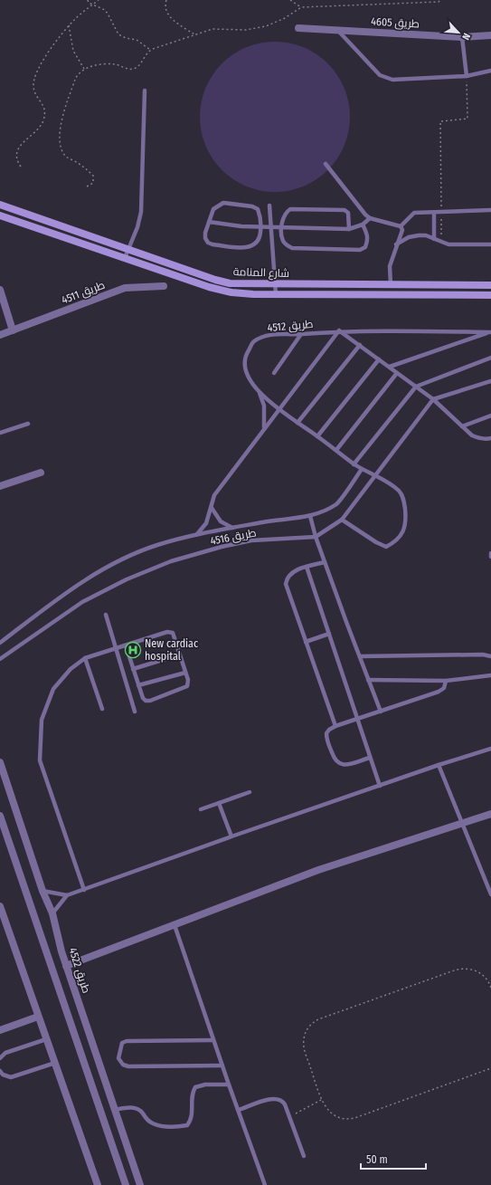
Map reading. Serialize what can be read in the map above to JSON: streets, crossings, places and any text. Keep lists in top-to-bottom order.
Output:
{
  "streets": {
    "street": [
      "طريق 4605",
      "شارع المنامة",
      "طريق 4511",
      "طريق 4522"
    ],
    "lane": ["طريق 4512", "طريق 4516"]
  },
  "crossings": [
    ["طريق 4512", "طريق 4516"]
  ],
  "places": {
    "hospital": ["New cardiac hospital"]
  },
  "scale_bar": "50 m",
  "north": "bottom right"
}
